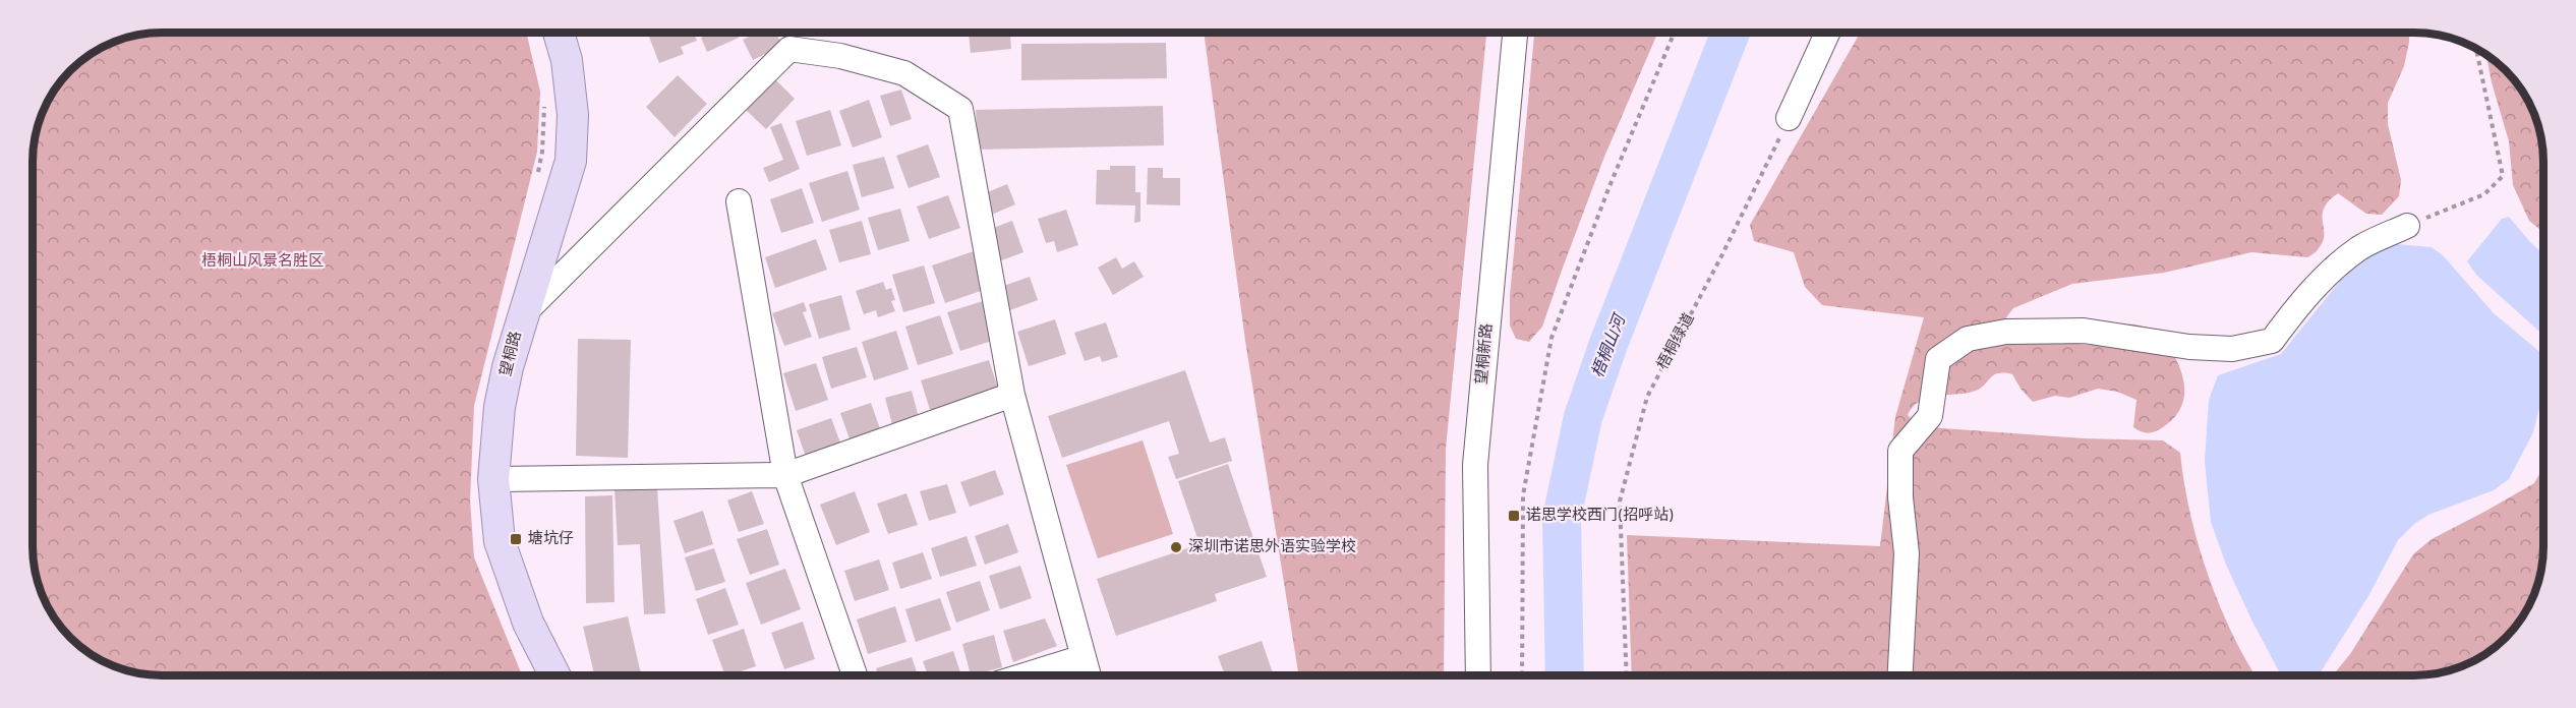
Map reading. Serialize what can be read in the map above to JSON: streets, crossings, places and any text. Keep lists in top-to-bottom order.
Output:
{
  "streets": {
    "main road": ["望桐路"],
    "street": ["望桐新路"],
    "path": ["梧桐绿道"]
  },
  "water": ["梧桐山河"],
  "parks": ["梧桐山风景名胜区"],
  "places": {
    "transit": ["诺思学校西门(招呼站)", "塘坑仔"],
    "other": ["深圳市诺思外语实验学校"]
  }
}
